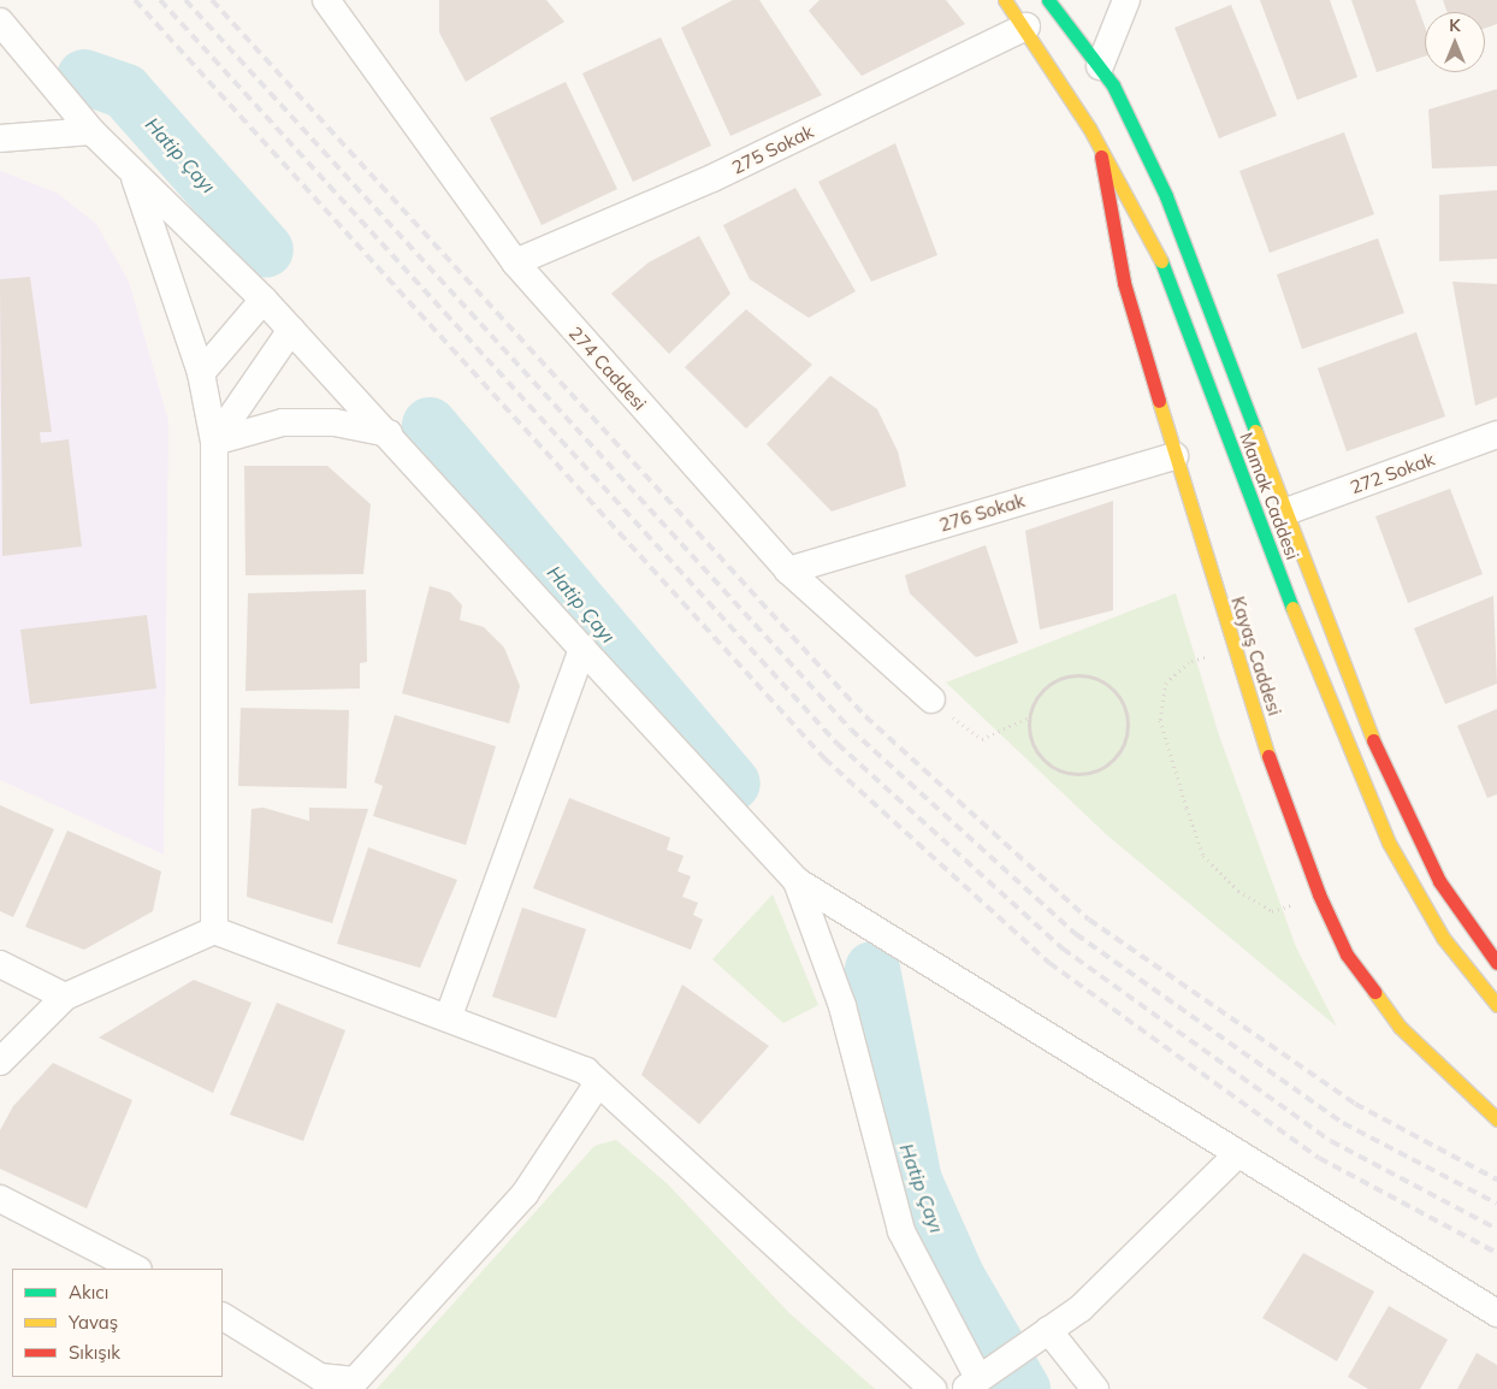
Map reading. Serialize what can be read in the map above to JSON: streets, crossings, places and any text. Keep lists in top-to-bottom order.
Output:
{
  "streets": {
    "main road": ["Mamak Caddesi", "Kayaş Caddesi"],
    "street": [
      "275 Sokak",
      "274 Caddesi",
      "272 Sokak",
      "276 Sokak"
    ]
  },
  "crossings": [
    ["275 Sokak", "274 Caddesi"],
    ["275 Sokak", "Mamak Caddesi"],
    ["274 Caddesi", "276 Sokak"],
    ["272 Sokak", "Mamak Caddesi"],
    ["Mamak Caddesi", "Kayaş Caddesi"],
    ["276 Sokak", "Kayaş Caddesi"]
  ],
  "water": ["Hatip Çayı"],
  "legend": ["Akıcı", "Yavaş", "Sıkışık"],
  "north": "top"
}
